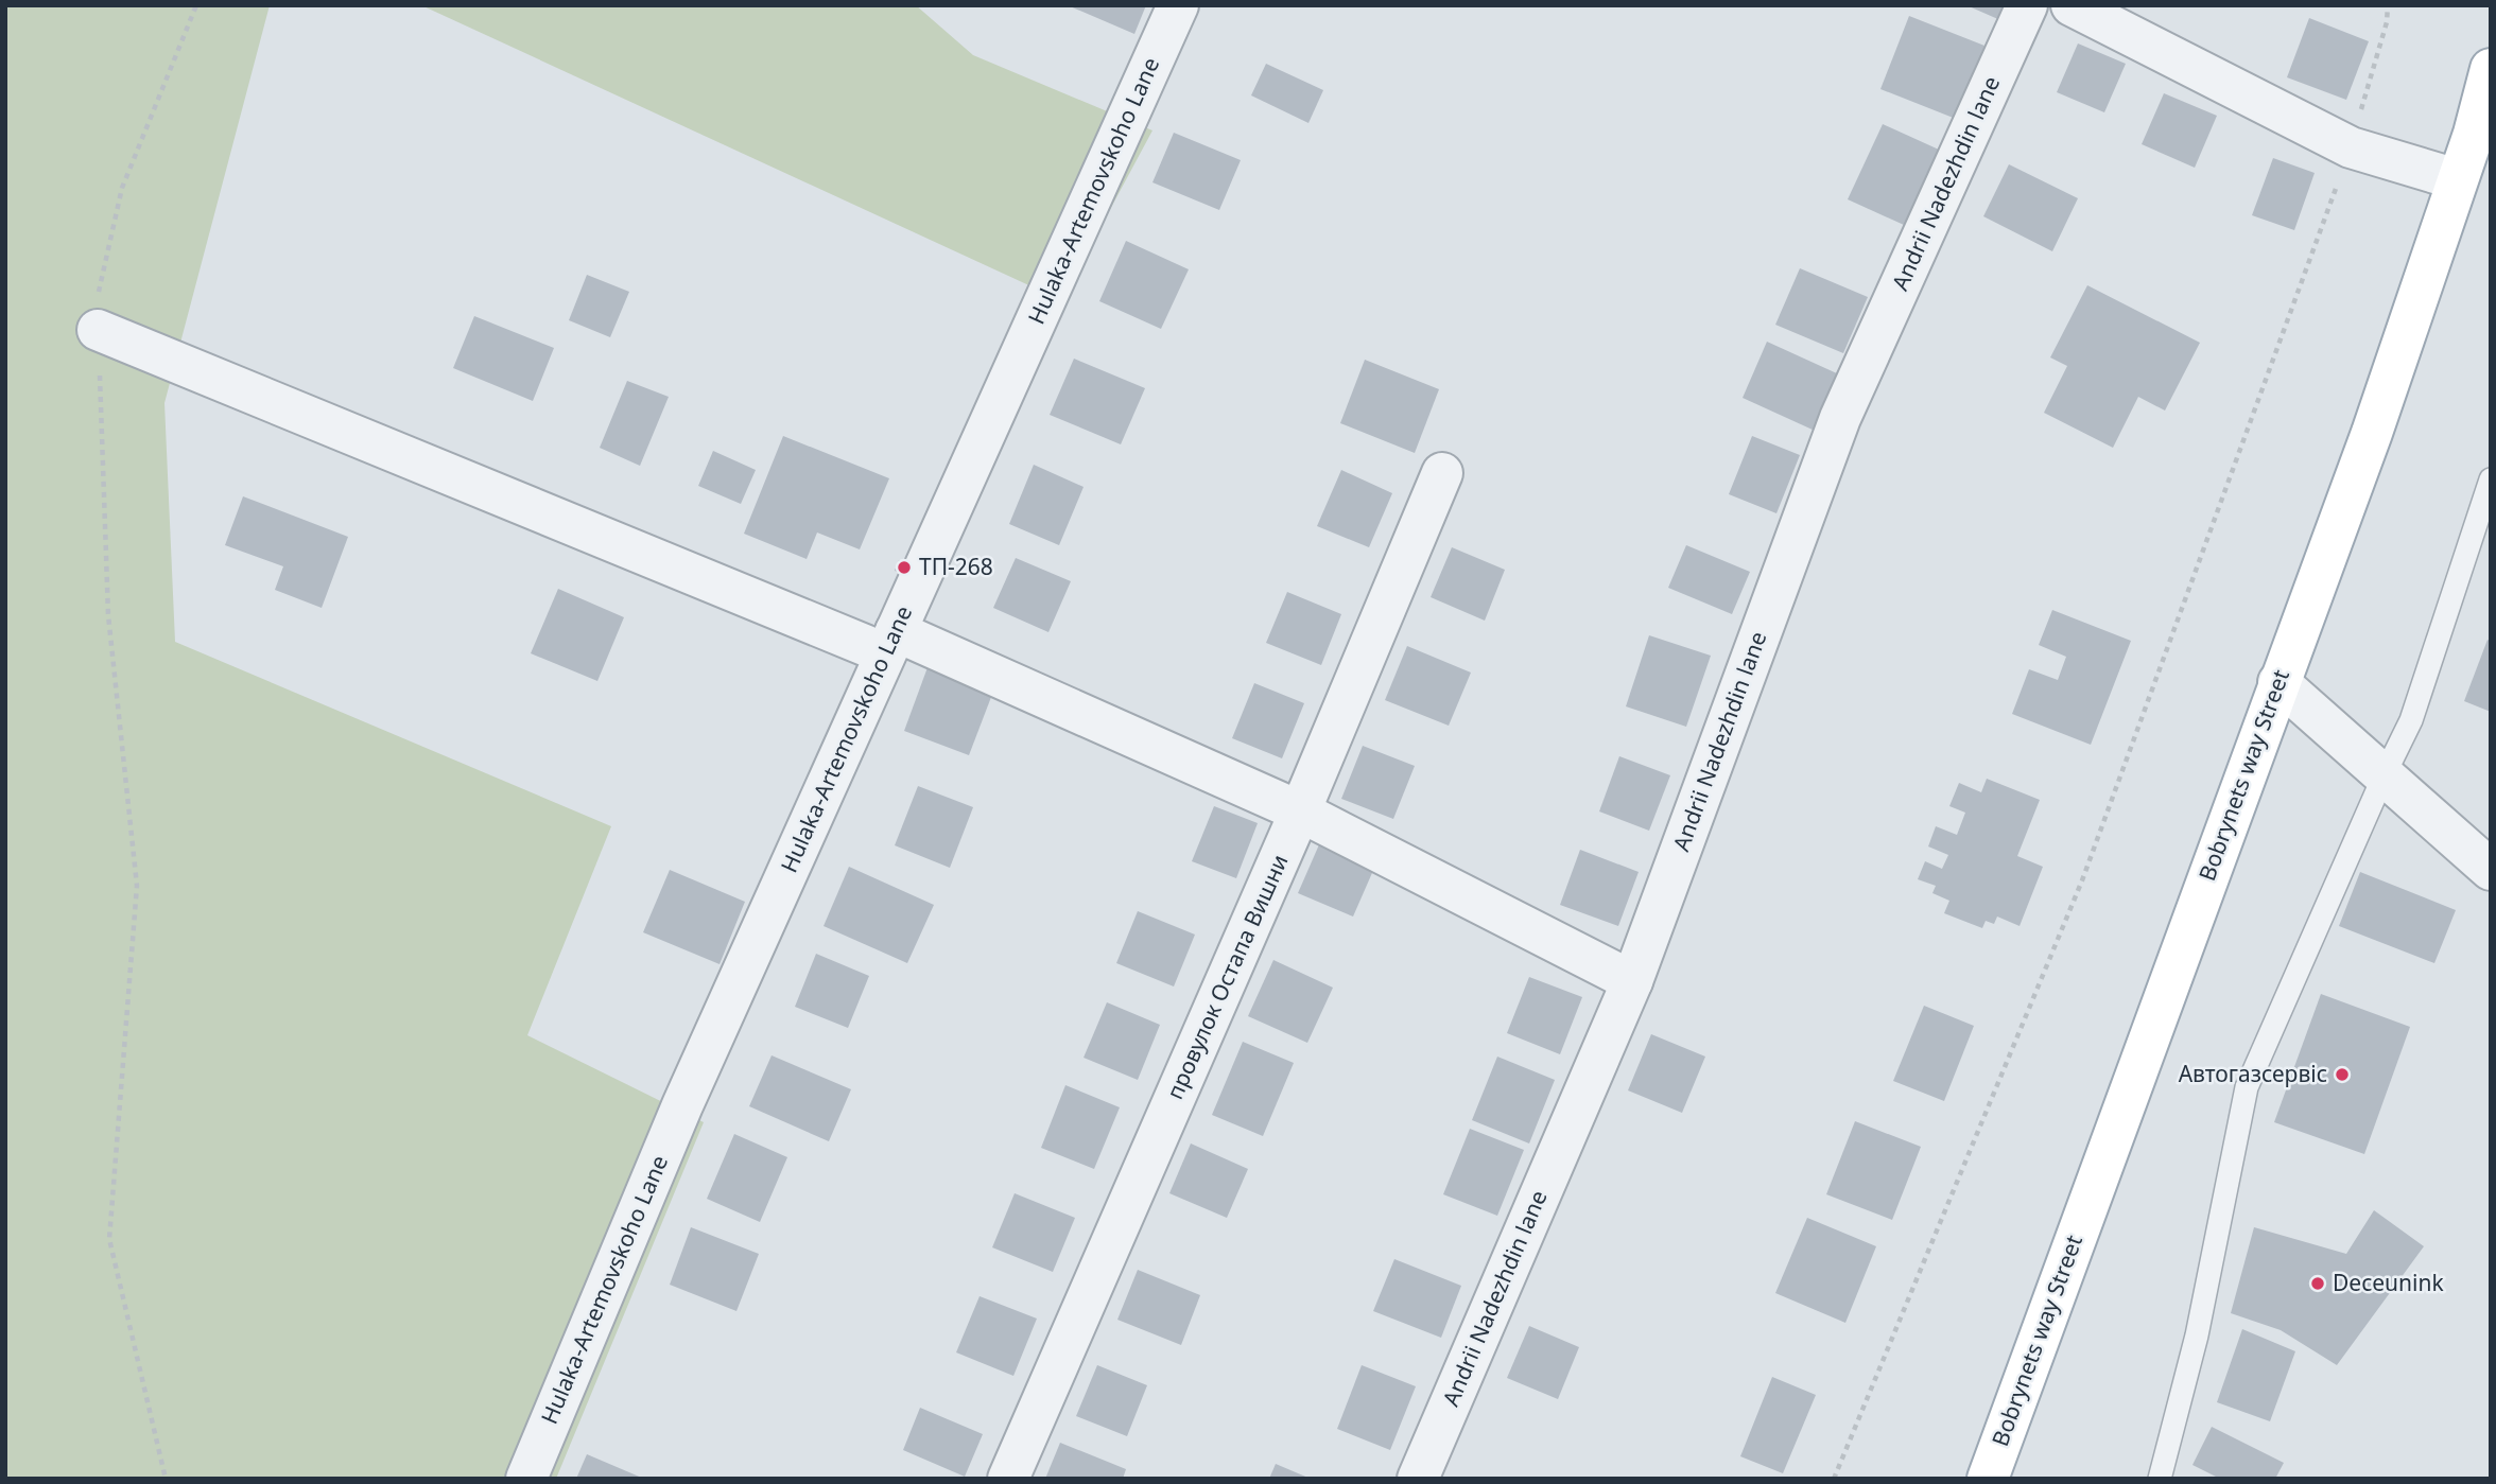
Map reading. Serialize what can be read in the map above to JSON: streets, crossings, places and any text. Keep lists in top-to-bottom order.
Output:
{
  "streets": {
    "main road": ["Bobrynets way Street"],
    "street": ["Andrii Nadezhdin lane", "Hulaka-Artemovskoho Lane", "провулок Остапа Вишни"]
  },
  "places": ["ТП-268", "Автогазсервіс", "Deceunink"]
}
